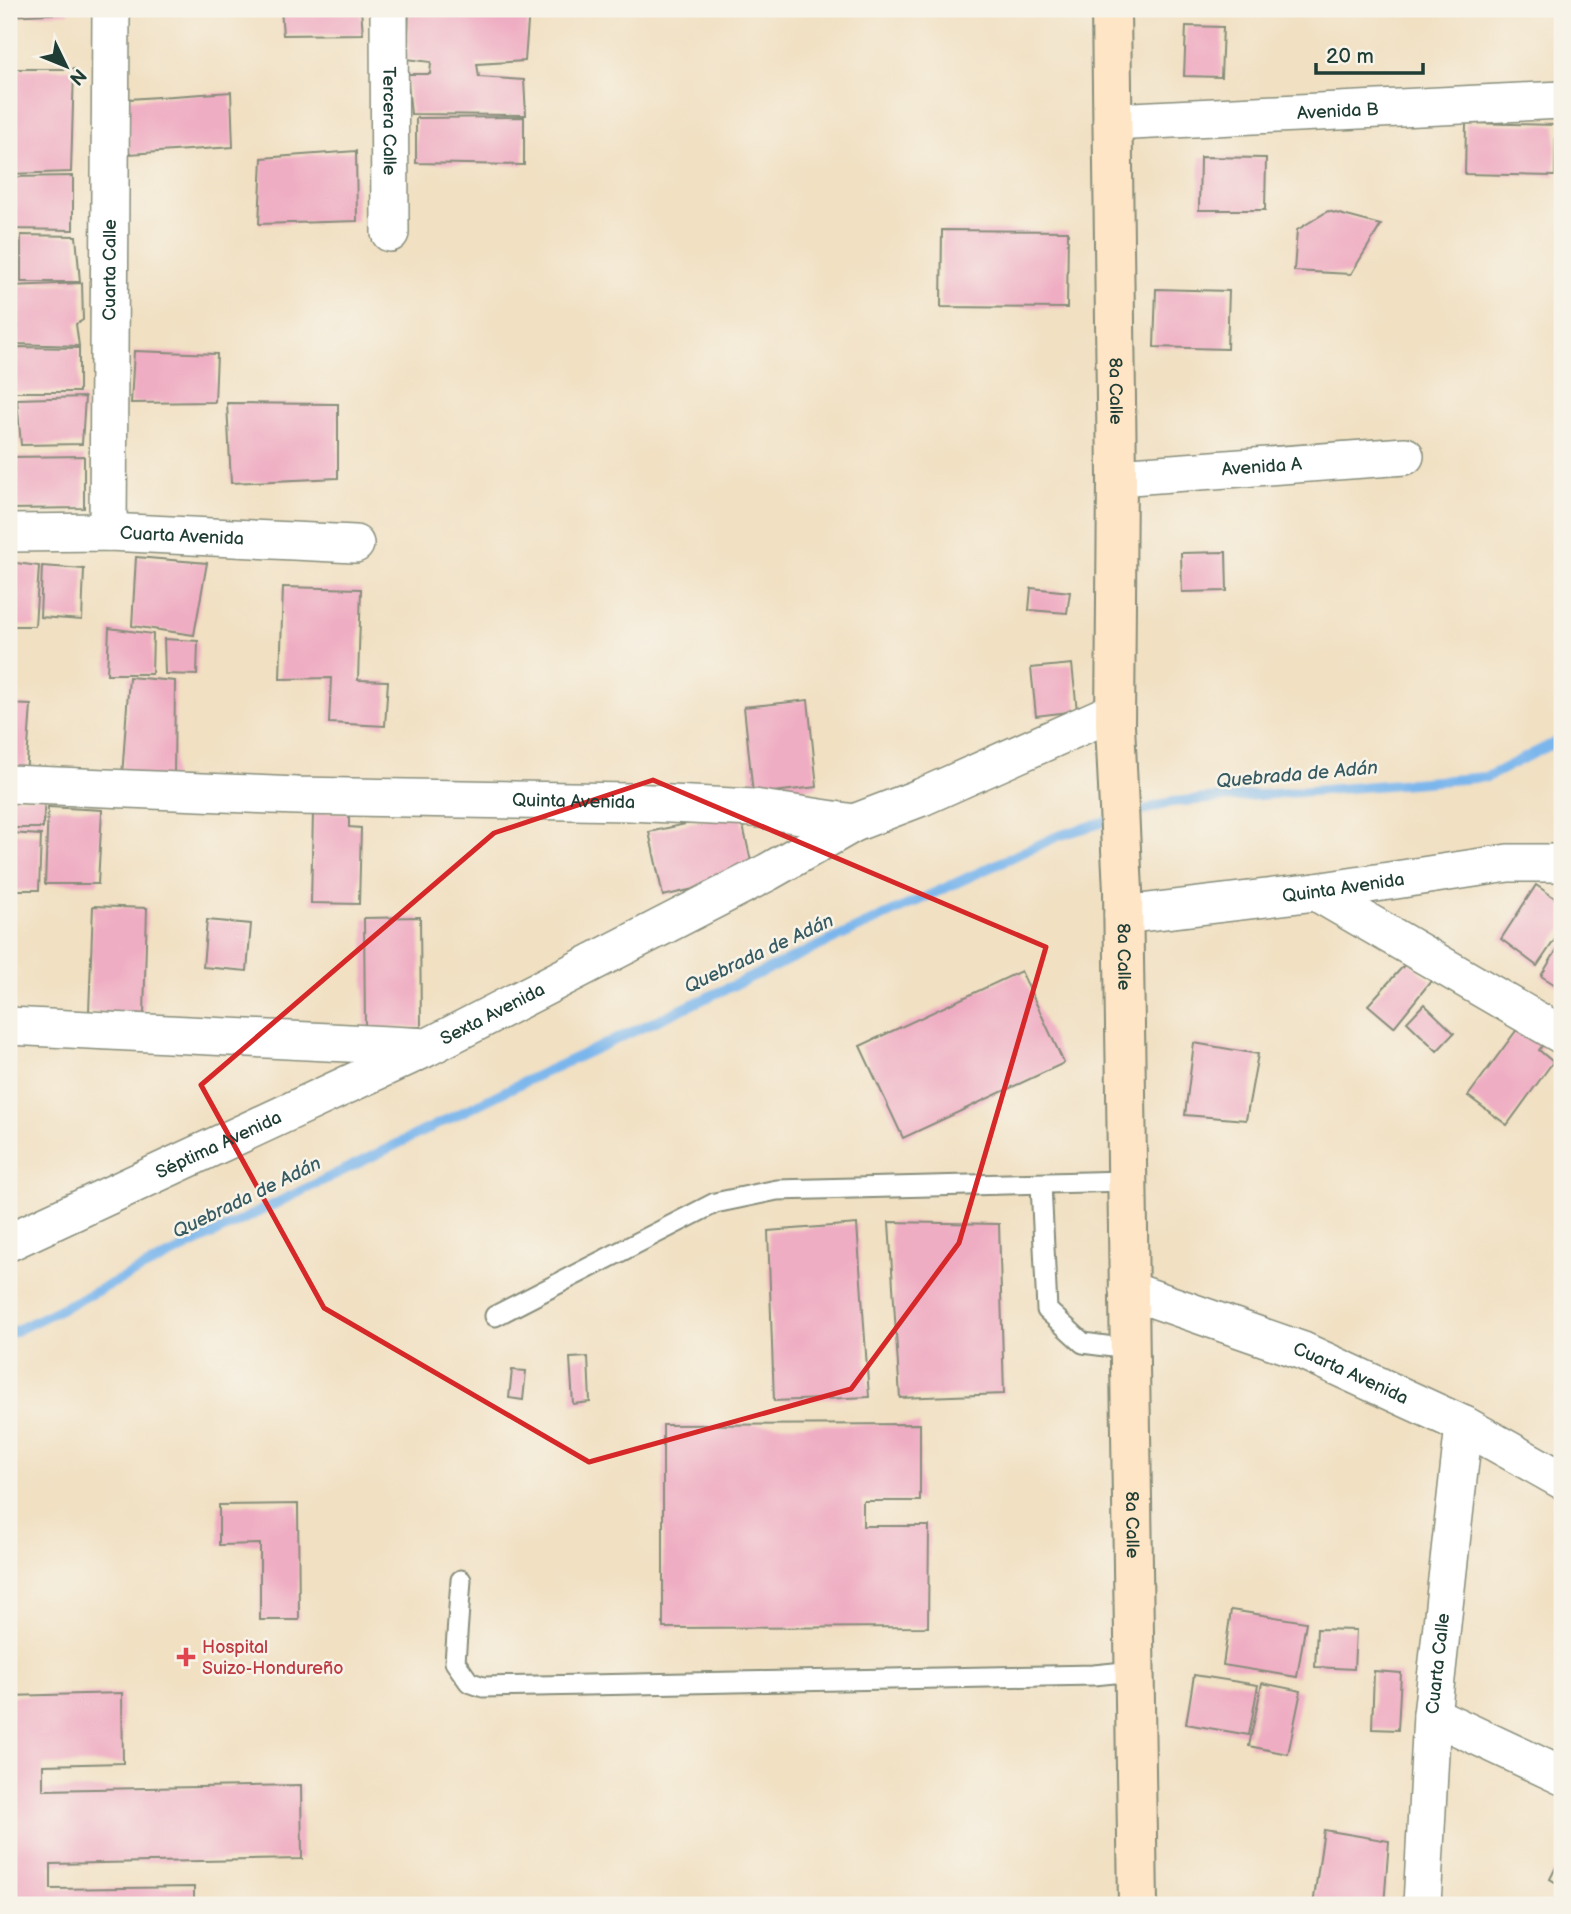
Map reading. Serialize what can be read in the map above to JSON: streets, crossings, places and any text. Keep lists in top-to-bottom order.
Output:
{
  "streets": {
    "street": [
      "Avenida B",
      "Tercera Calle",
      "Cuarta Calle",
      "8a Calle",
      "Avenida A",
      "Cuarta Avenida",
      "Quinta Avenida",
      "Sexta Avenida",
      "Séptima Avenida"
    ]
  },
  "crossings": [
    ["Avenida B", "8a Calle"],
    ["Cuarta Calle", "Cuarta Avenida"],
    ["8a Calle", "Avenida A"],
    ["8a Calle", "Cuarta Avenida"],
    ["8a Calle", "Quinta Avenida"],
    ["Quinta Avenida", "Sexta Avenida"],
    ["Sexta Avenida", "Séptima Avenida"]
  ],
  "water": ["Quebrada de Adán"],
  "places": {
    "health": ["Hospital Suizo-Hondureño"]
  },
  "scale_bar": "20 m",
  "north": "bottom right"
}
